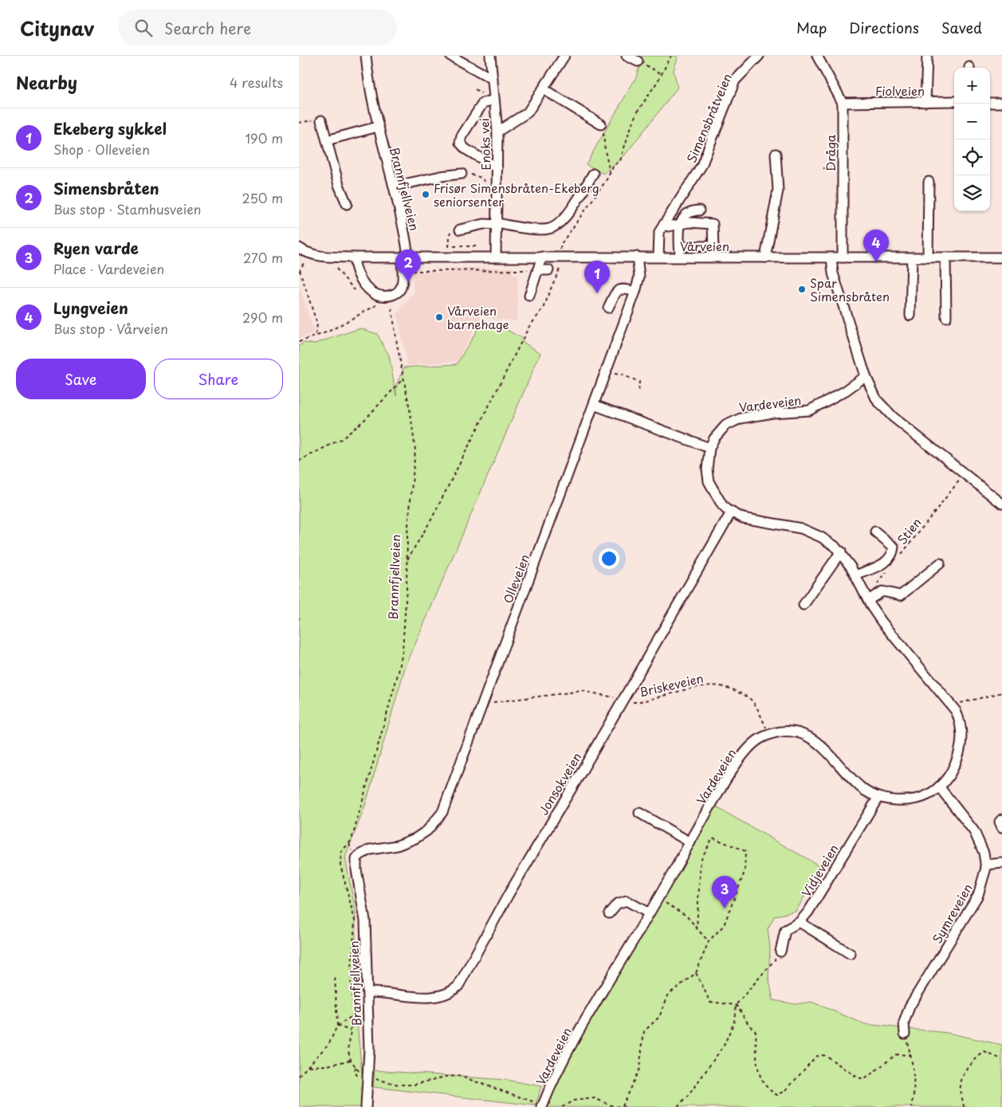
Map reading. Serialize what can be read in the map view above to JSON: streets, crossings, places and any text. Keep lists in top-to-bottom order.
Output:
{
  "streets": {
    "street": [
      "Fiolveien",
      "Simensbråtveien",
      "Enoks vei",
      "Dråga",
      "Brannfjellveien",
      "Vårveien",
      "Vardeveien",
      "Olleveien",
      "Jonsokveien",
      "Vidjeveien",
      "Symreveien"
    ],
    "path": ["Stien", "Briskeveien"]
  },
  "crossings": [
    ["Fiolveien", "Dråga"],
    ["Simensbråtveien", "Vårveien"],
    ["Enoks vei", "Vårveien"],
    ["Dråga", "Vårveien"],
    ["Brannfjellveien", "Vårveien"],
    ["Brannfjellveien", "Olleveien"],
    ["Brannfjellveien", "Jonsokveien"],
    ["Vårveien", "Olleveien"],
    ["Vardeveien", "Briskeveien"],
    ["Vardeveien", "Jonsokveien"],
    ["Vardeveien", "Vidjeveien"],
    ["Vardeveien", "Symreveien"],
    ["Olleveien", "Briskeveien"],
    ["Briskeveien", "Jonsokveien"]
  ],
  "places": ["Frisør Simensbråten-Ekeberg seniorsenter", "Spar Simensbråten", "Vårveien barnehage"],
  "page": {
    "header": "Citynav",
    "search": "Search here",
    "nav": ["Map", "Directions", "Saved"],
    "heading": ["Nearby", "4 results"],
    "map_buttons": ["+", "−"],
    "list": [
      {
        "mark": "1",
        "name": "Ekeberg sykkel",
        "note": "Shop · Olleveien",
        "value": "190 m"
      },
      {
        "mark": "2",
        "name": "Simensbråten",
        "note": "Bus stop · Stamhusveien",
        "value": "250 m"
      },
      {
        "mark": "3",
        "name": "Ryen varde",
        "note": "Place · Vardeveien",
        "value": "270 m"
      },
      {
        "mark": "4",
        "name": "Lyngveien",
        "note": "Bus stop · Vårveien",
        "value": "290 m"
      }
    ],
    "pins": [
      "4",
      "2",
      "1",
      "3"
    ],
    "buttons": ["Save", "Share"]
  }
}
